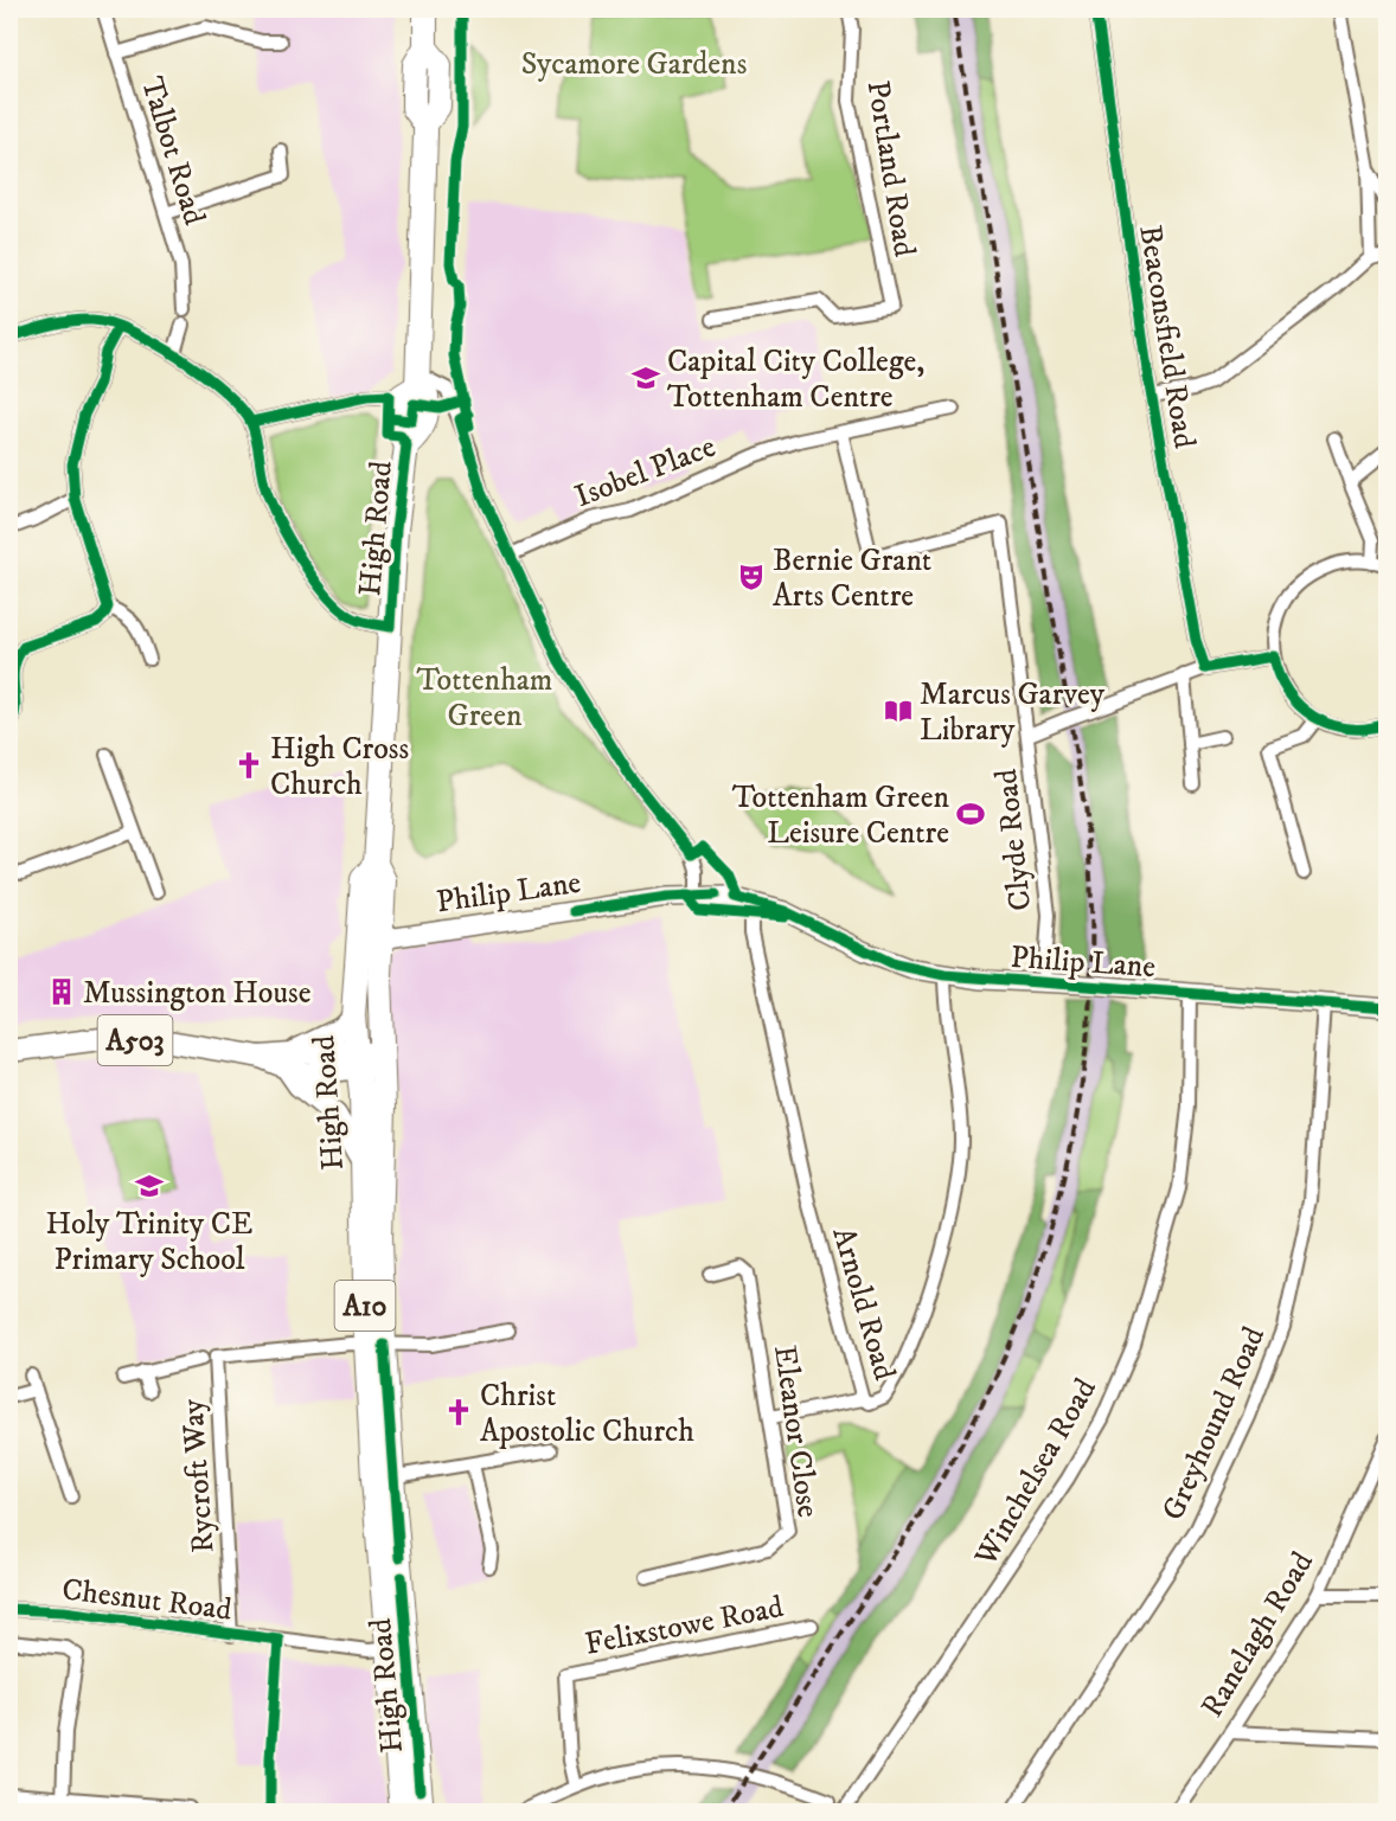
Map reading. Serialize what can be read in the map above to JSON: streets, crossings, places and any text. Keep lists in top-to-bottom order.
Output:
{
  "streets": {
    "highway": ["High Road", "A10"],
    "main road": ["Philip Lane", "A503"],
    "street": [
      "Talbot Road",
      "Portland Road",
      "Beaconsfield Road",
      "Isobel Place",
      "Clyde Road",
      "Arnold Road",
      "Greyhound Road",
      "Eleanor Close",
      "Winchelsea Road",
      "Rycroft Way",
      "Chesnut Road",
      "Felixstowe Road",
      "Ranelagh Road"
    ]
  },
  "crossings": [
    ["Beaconsfield Road", "Clyde Road"],
    ["Isobel Place", "Clyde Road"],
    ["High Road", "Philip Lane"],
    ["High Road", "A503"],
    ["High Road", "Rycroft Way"],
    ["High Road", "Chesnut Road"],
    ["Clyde Road", "Philip Lane"],
    ["Philip Lane", "Arnold Road"],
    ["Philip Lane", "Greyhound Road"],
    ["Philip Lane", "Winchelsea Road"],
    ["Rycroft Way", "Chesnut Road"]
  ],
  "parks": ["Sycamore Gardens", "Tottenham Green"],
  "places": {
    "school or university": ["Capital City College, Tottenham Centre", "Holy Trinity CE Primary School"],
    "theatre": ["Bernie Grant Arts Centre"],
    "library": ["Marcus Garvey Library"],
    "church": ["High Cross Church", "Christ Apostolic Church"],
    "sports": ["Tottenham Green Leisure Centre"],
    "building": ["Mussington House"]
  }
}
